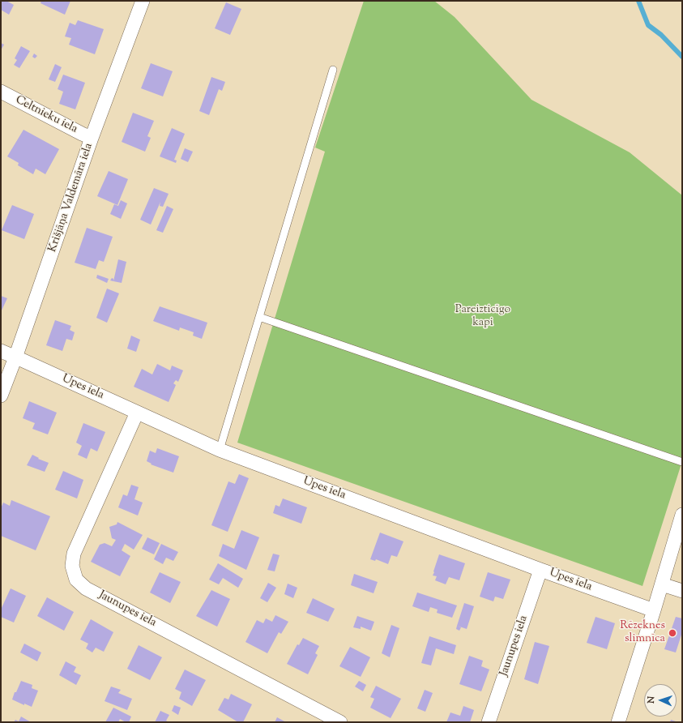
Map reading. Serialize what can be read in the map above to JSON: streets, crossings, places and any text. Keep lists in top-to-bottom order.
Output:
{
  "streets": {
    "street": [
      "Celtnieku iela",
      "Krišjāņa Valdemāra iela",
      "Upes iela",
      "Jaunupes iela"
    ]
  },
  "crossings": [
    ["Celtnieku iela", "Krišjāņa Valdemāra iela"],
    ["Krišjāņa Valdemāra iela", "Upes iela"],
    ["Upes iela", "Jaunupes iela"]
  ],
  "parks": ["Pareizticīgo kapi"],
  "places": ["Rēzeknes slimnīca"],
  "north": "left"
}
